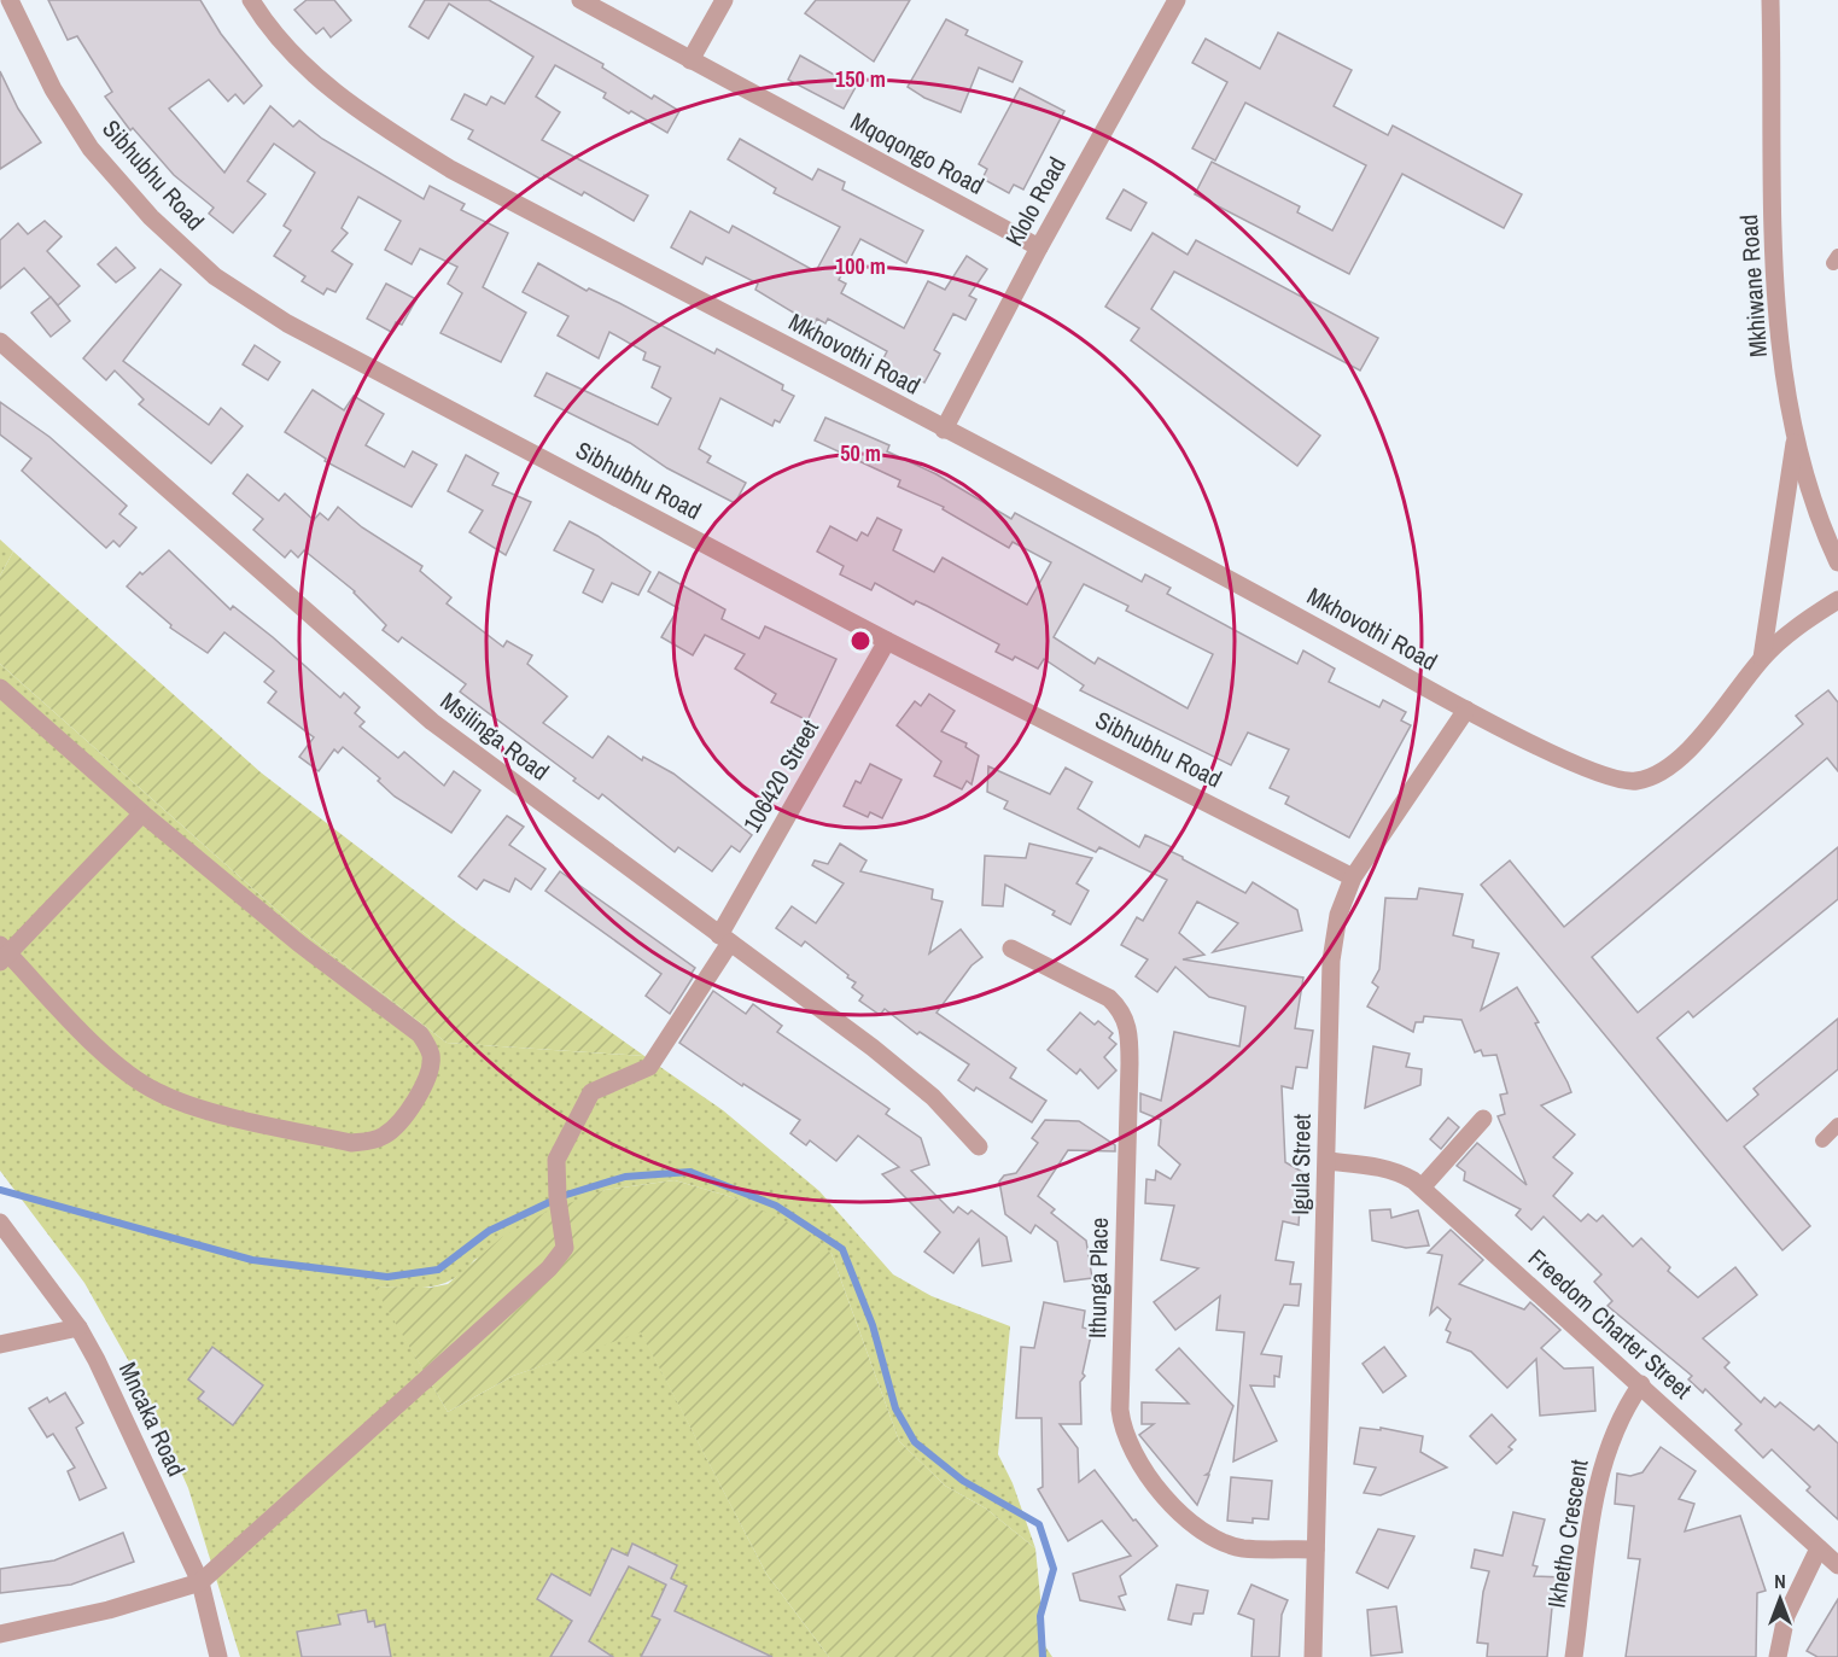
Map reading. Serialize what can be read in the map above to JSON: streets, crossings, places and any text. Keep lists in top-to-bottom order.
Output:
{
  "streets": {
    "street": [
      "Mqoqongo Road",
      "Sibhubhu Road",
      "Klolo Road",
      "Mkhiwane Road",
      "Mkhovothi Road",
      "Msilinga Road",
      "106420 Street",
      "Igula Street",
      "Ithunga Place",
      "Freedom Charter Street",
      "Mncaka Road",
      "Ikhetho Crescent"
    ]
  },
  "crossings": [
    ["Mqoqongo Road", "Klolo Road"],
    ["Sibhubhu Road", "106420 Street"],
    ["Sibhubhu Road", "Igula Street"],
    ["Klolo Road", "Mkhovothi Road"],
    ["Mkhovothi Road", "Igula Street"],
    ["Msilinga Road", "106420 Street"],
    ["106420 Street", "Mncaka Road"],
    ["Igula Street", "Ithunga Place"],
    ["Igula Street", "Freedom Charter Street"],
    ["Freedom Charter Street", "Ikhetho Crescent"]
  ],
  "north": "top",
  "rings": ["150 m", "100 m", "50 m"]
}
